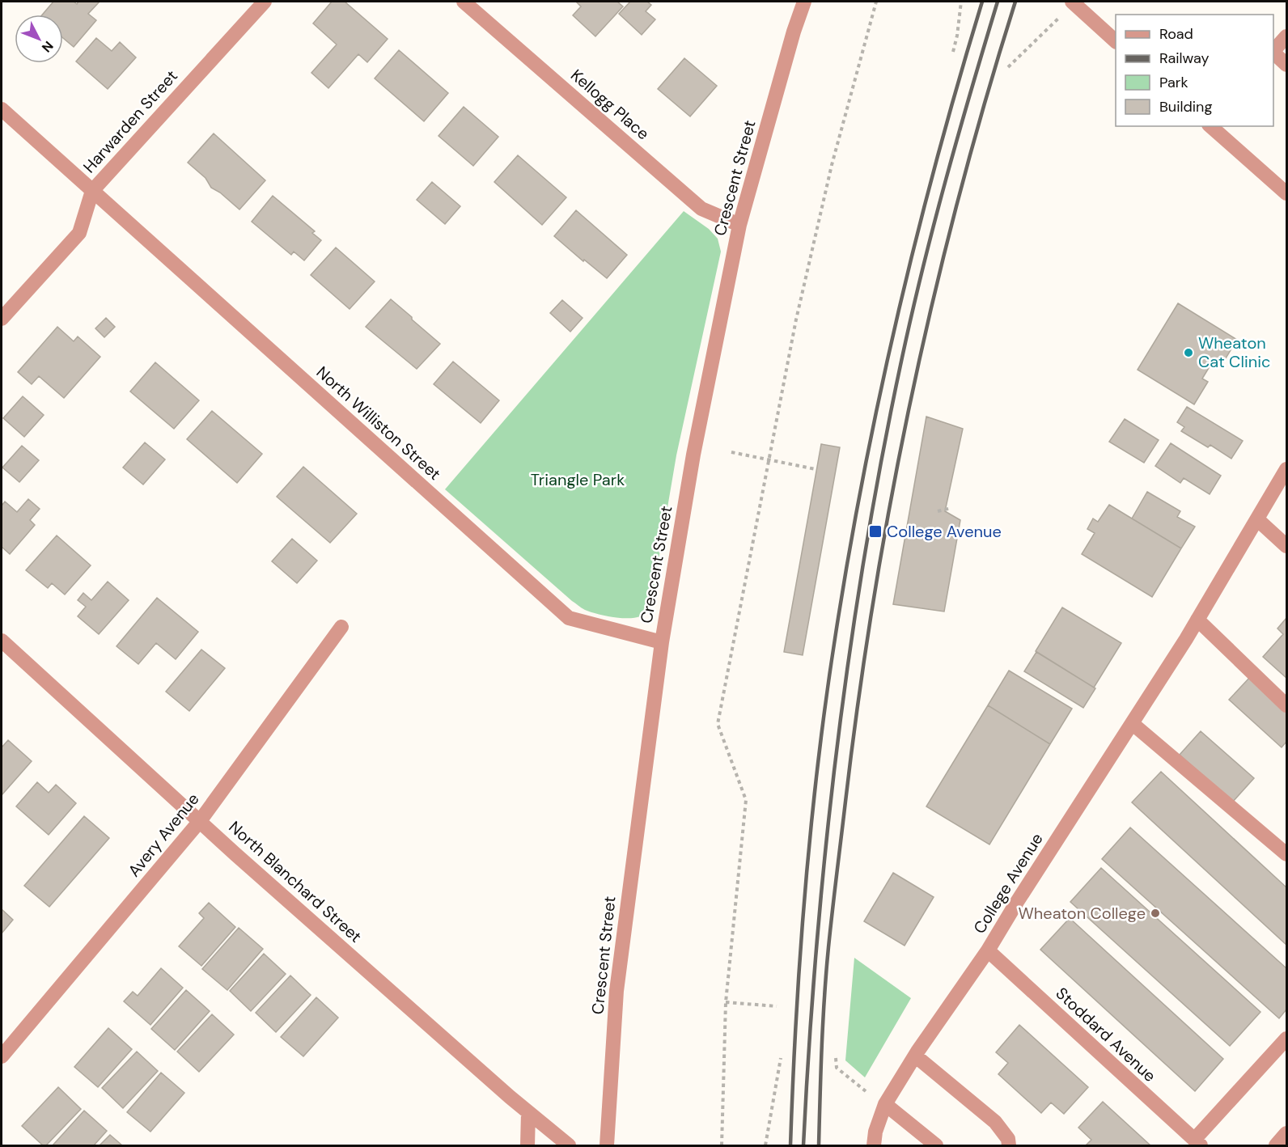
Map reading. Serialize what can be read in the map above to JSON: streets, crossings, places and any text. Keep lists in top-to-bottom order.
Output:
{
  "streets": {
    "street": [
      "Kellogg Place",
      "Harwarden Street",
      "Crescent Street",
      "North Williston Street",
      "Avery Avenue",
      "North Blanchard Street",
      "College Avenue",
      "Stoddard Avenue"
    ]
  },
  "crossings": [
    ["Kellogg Place", "Crescent Street"],
    ["Harwarden Street", "North Williston Street"],
    ["Crescent Street", "North Williston Street"],
    ["Avery Avenue", "North Blanchard Street"],
    ["College Avenue", "Stoddard Avenue"]
  ],
  "parks": ["Triangle Park"],
  "places": {
    "other": ["Wheaton Cat Clinic", "Wheaton College"],
    "transit": ["College Avenue"]
  },
  "legend": [
    "Road",
    "Railway",
    "Park",
    "Building"
  ],
  "north": "bottom right"
}
